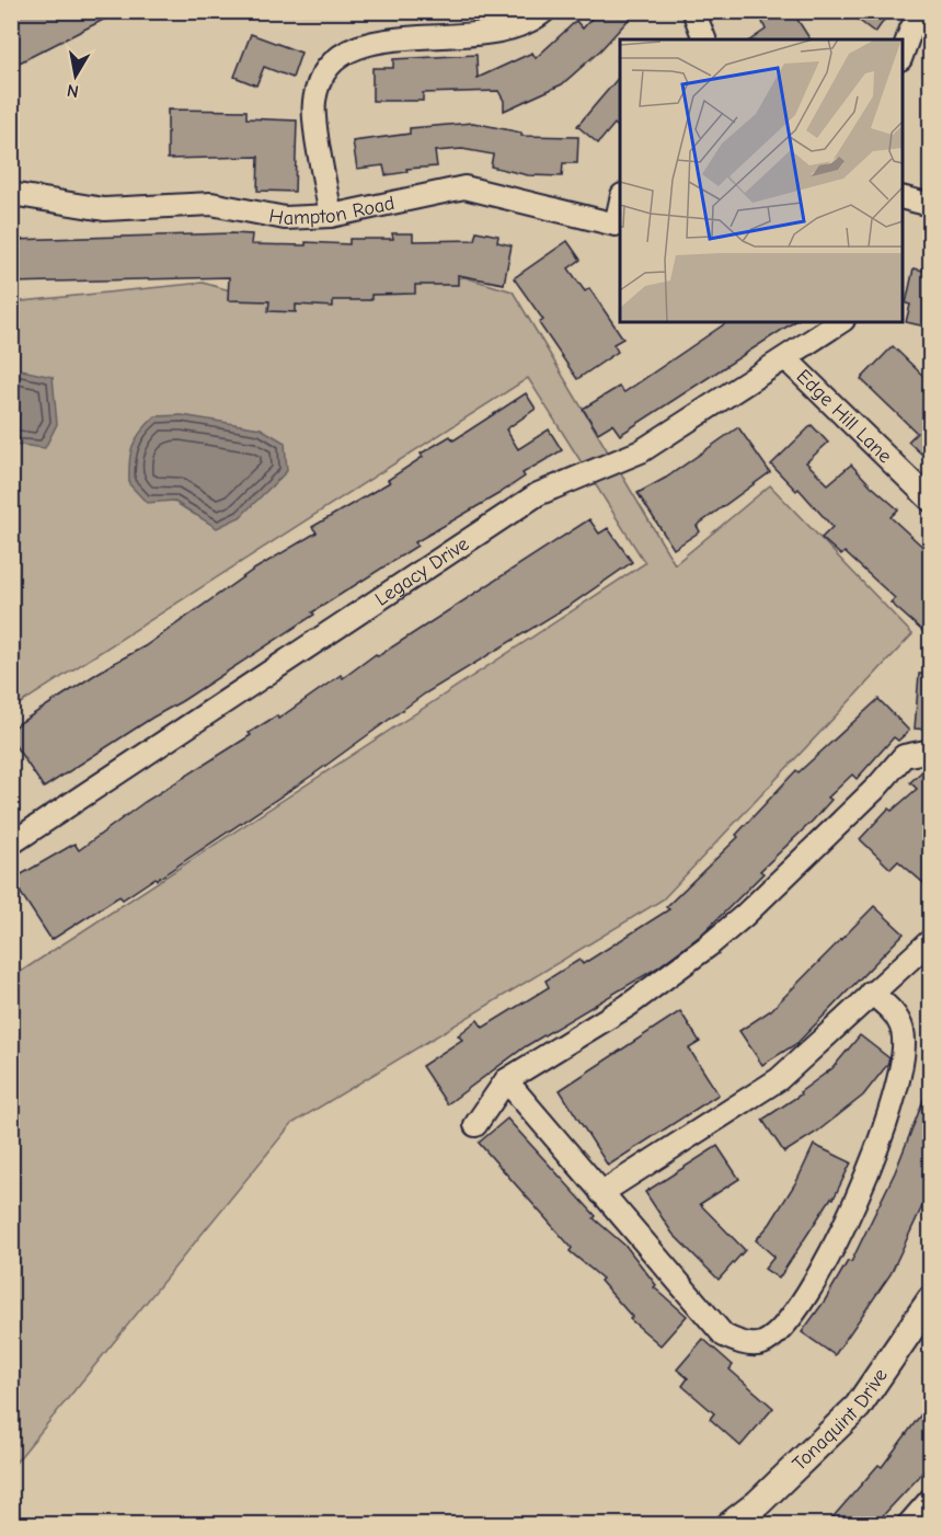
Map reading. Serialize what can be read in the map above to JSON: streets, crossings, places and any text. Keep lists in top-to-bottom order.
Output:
{
  "streets": {
    "street": [
      "Hampton Road",
      "Edge Hill Lane",
      "Legacy Drive",
      "Tonaquint Drive"
    ]
  },
  "crossings": [
    ["Edge Hill Lane", "Legacy Drive"]
  ],
  "north": "bottom"
}
